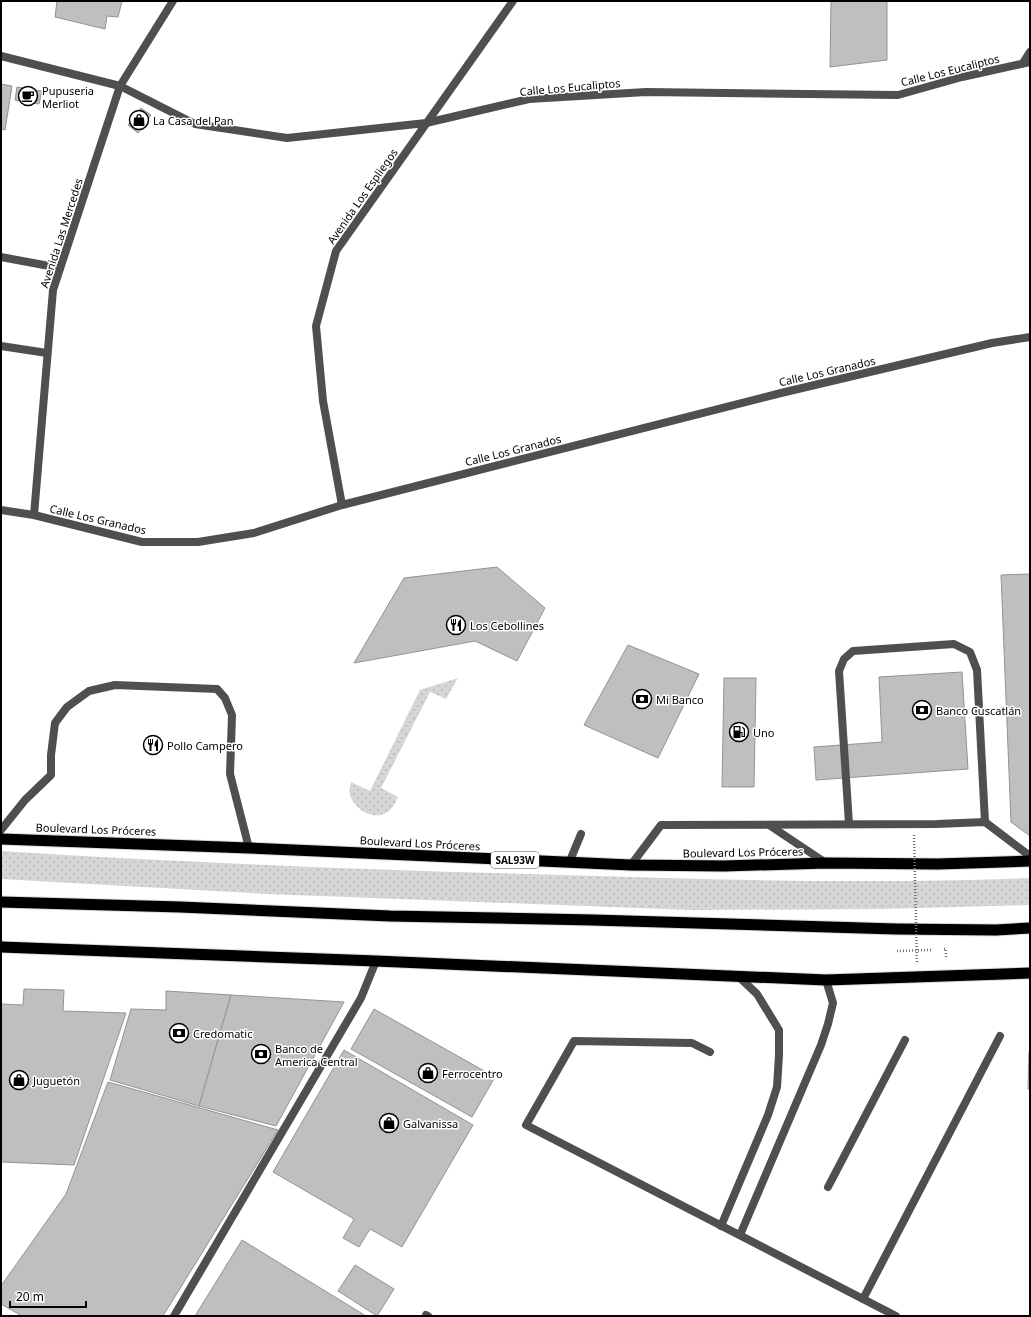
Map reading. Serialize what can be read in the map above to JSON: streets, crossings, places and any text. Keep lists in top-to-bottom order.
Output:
{
  "streets": {
    "highway": ["Boulevard Los Próceres", "SAL93W"],
    "street": [
      "Calle Los Eucaliptos",
      "Avenida Los Espliegos",
      "Avenida Las Mercedes",
      "Calle Los Granados"
    ]
  },
  "crossings": [
    ["Calle Los Eucaliptos", "Avenida Los Espliegos"],
    ["Calle Los Eucaliptos", "Avenida Las Mercedes"],
    ["Avenida Los Espliegos", "Calle Los Granados"],
    ["Avenida Las Mercedes", "Calle Los Granados"]
  ],
  "places": {
    "cafe": ["Pupuseria Merliot"],
    "shop": [
      "La Casa del Pan",
      "Ferrocentro",
      "Juguetón",
      "Galvanissa"
    ],
    "restaurant": ["Los Cebollines", "Pollo Campero"],
    "bank": [
      "Mi Banco",
      "Banco Cuscatlán",
      "Credomatic",
      "Banco de America Central"
    ],
    "fuel station": ["Uno"]
  },
  "scale_bar": "20 m"
}
